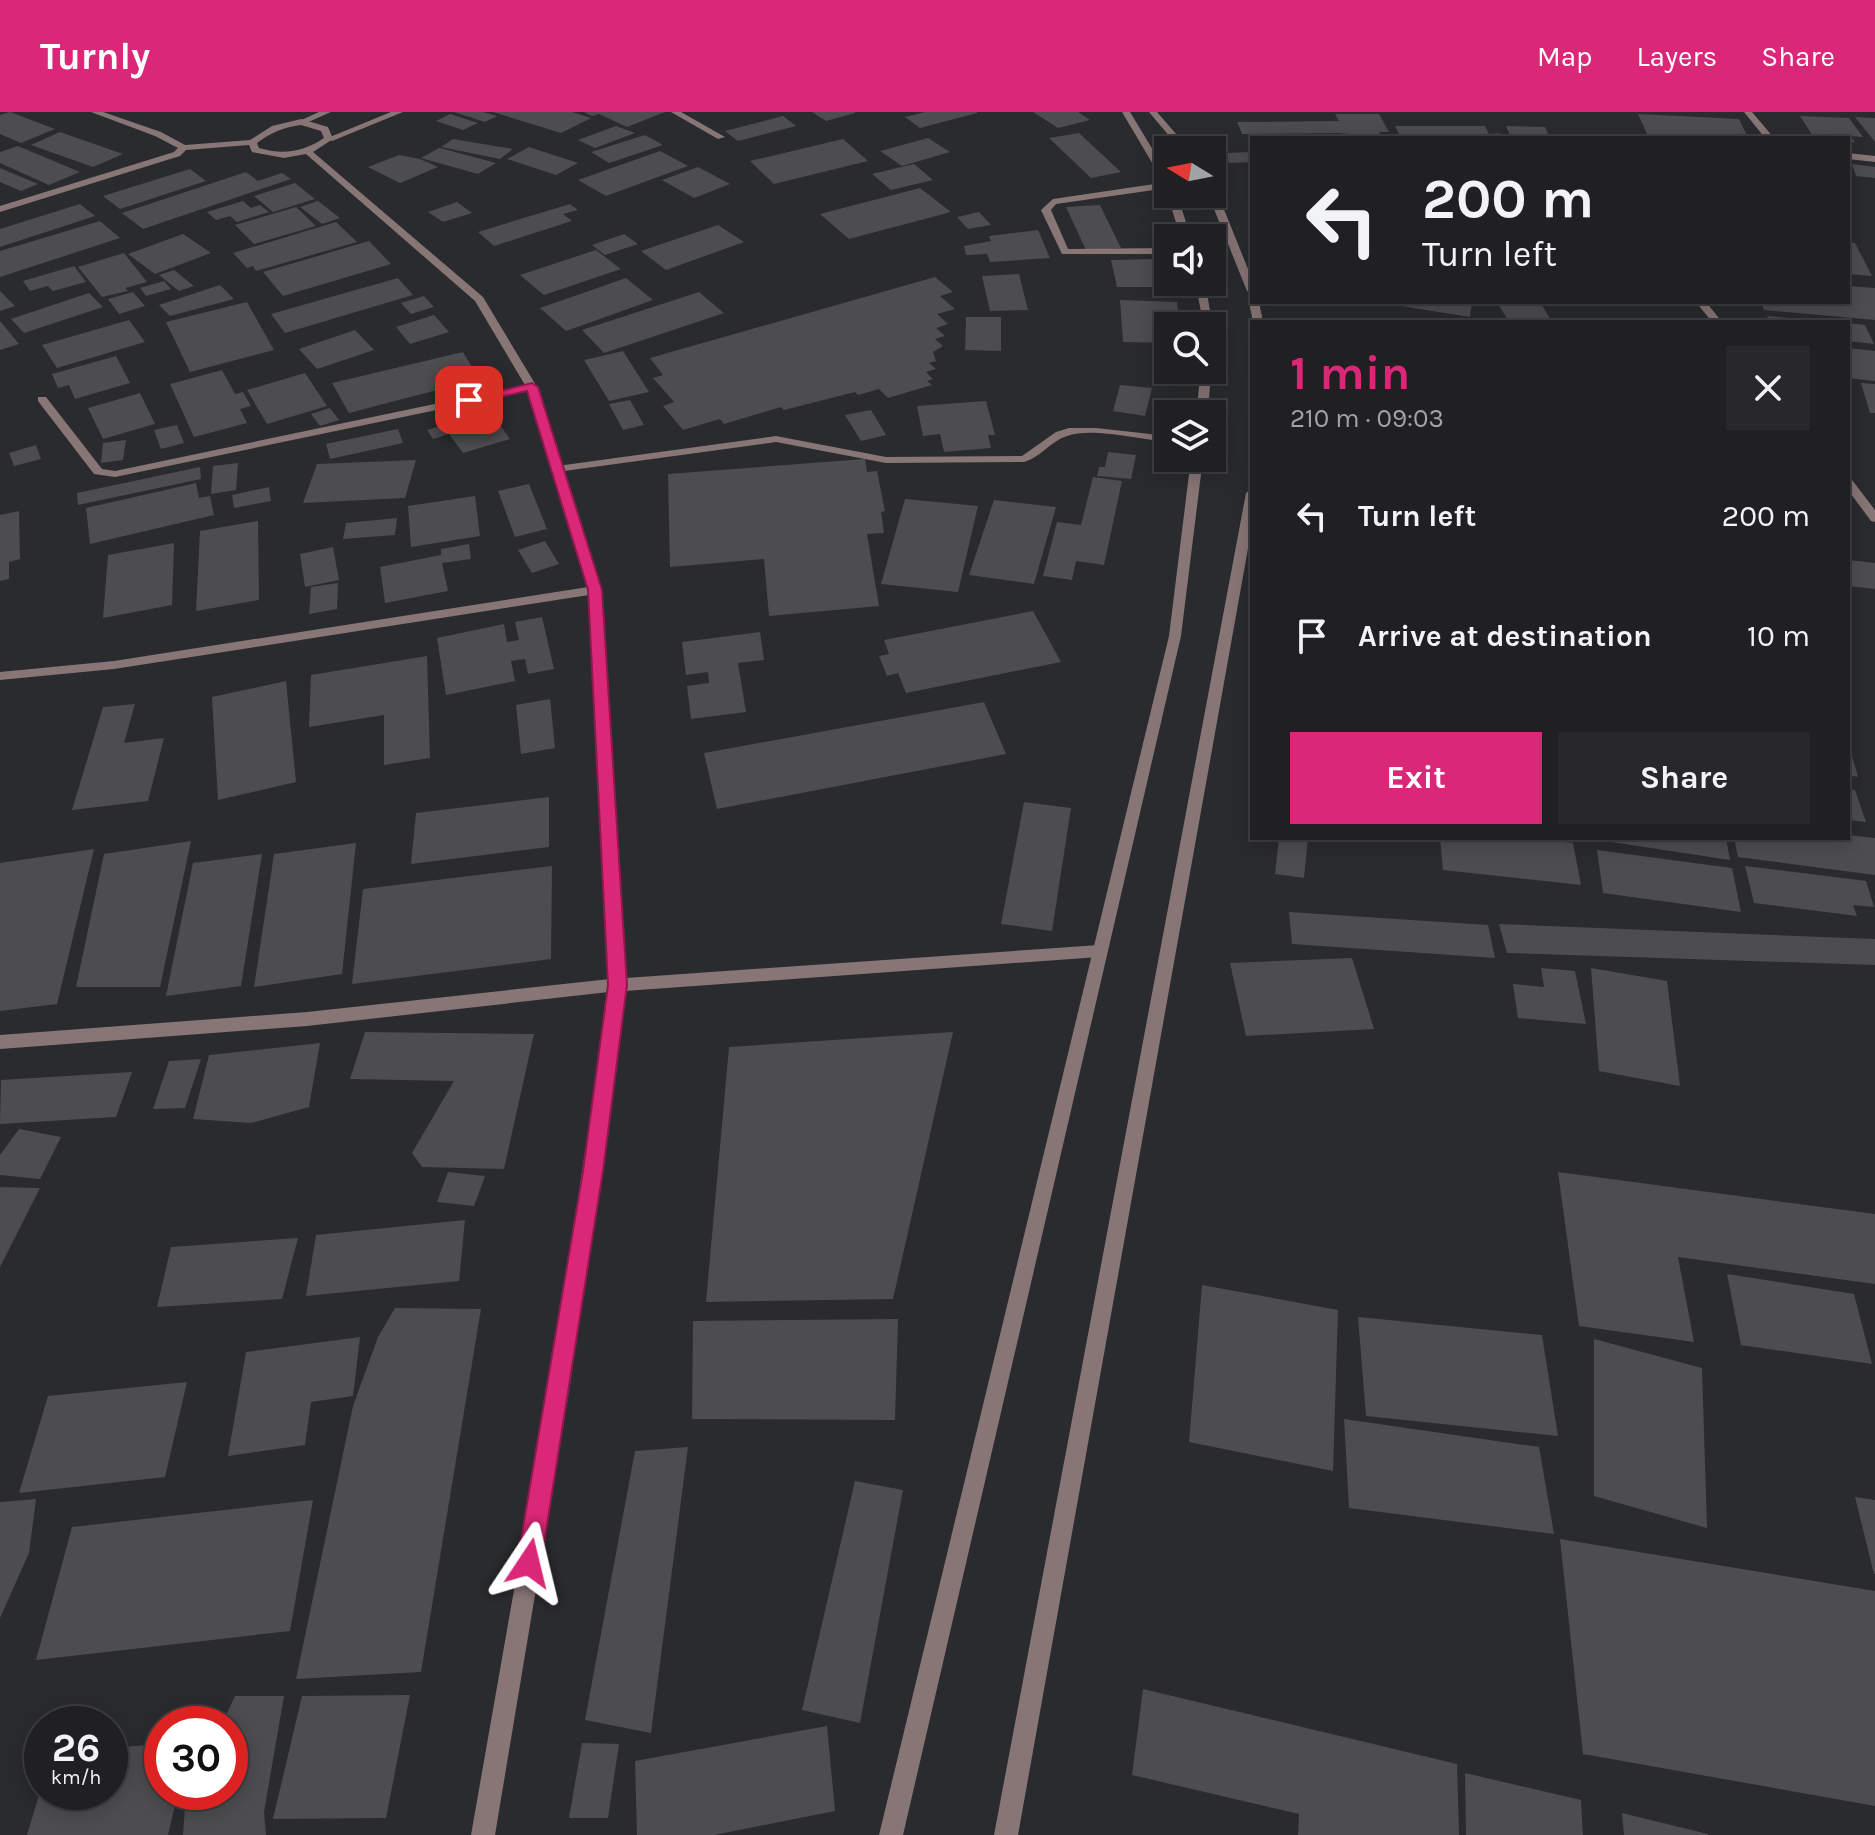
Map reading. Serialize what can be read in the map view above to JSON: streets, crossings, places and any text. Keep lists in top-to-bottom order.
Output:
{
  "north": "left",
  "page": {
    "header": "Turnly",
    "nav": ["Map", "Layers", "Share"],
    "turn": ["200 m", "Turn left"],
    "heading": ["1 min", "210 m · 09:03"],
    "list": [
      {
        "name": "Turn left",
        "value": "200 m"
      },
      {
        "name": "Arrive at destination",
        "value": "10 m"
      }
    ],
    "buttons": ["Exit", "Share"],
    "speed": "26 km/h",
    "limit": "30"
  }
}
